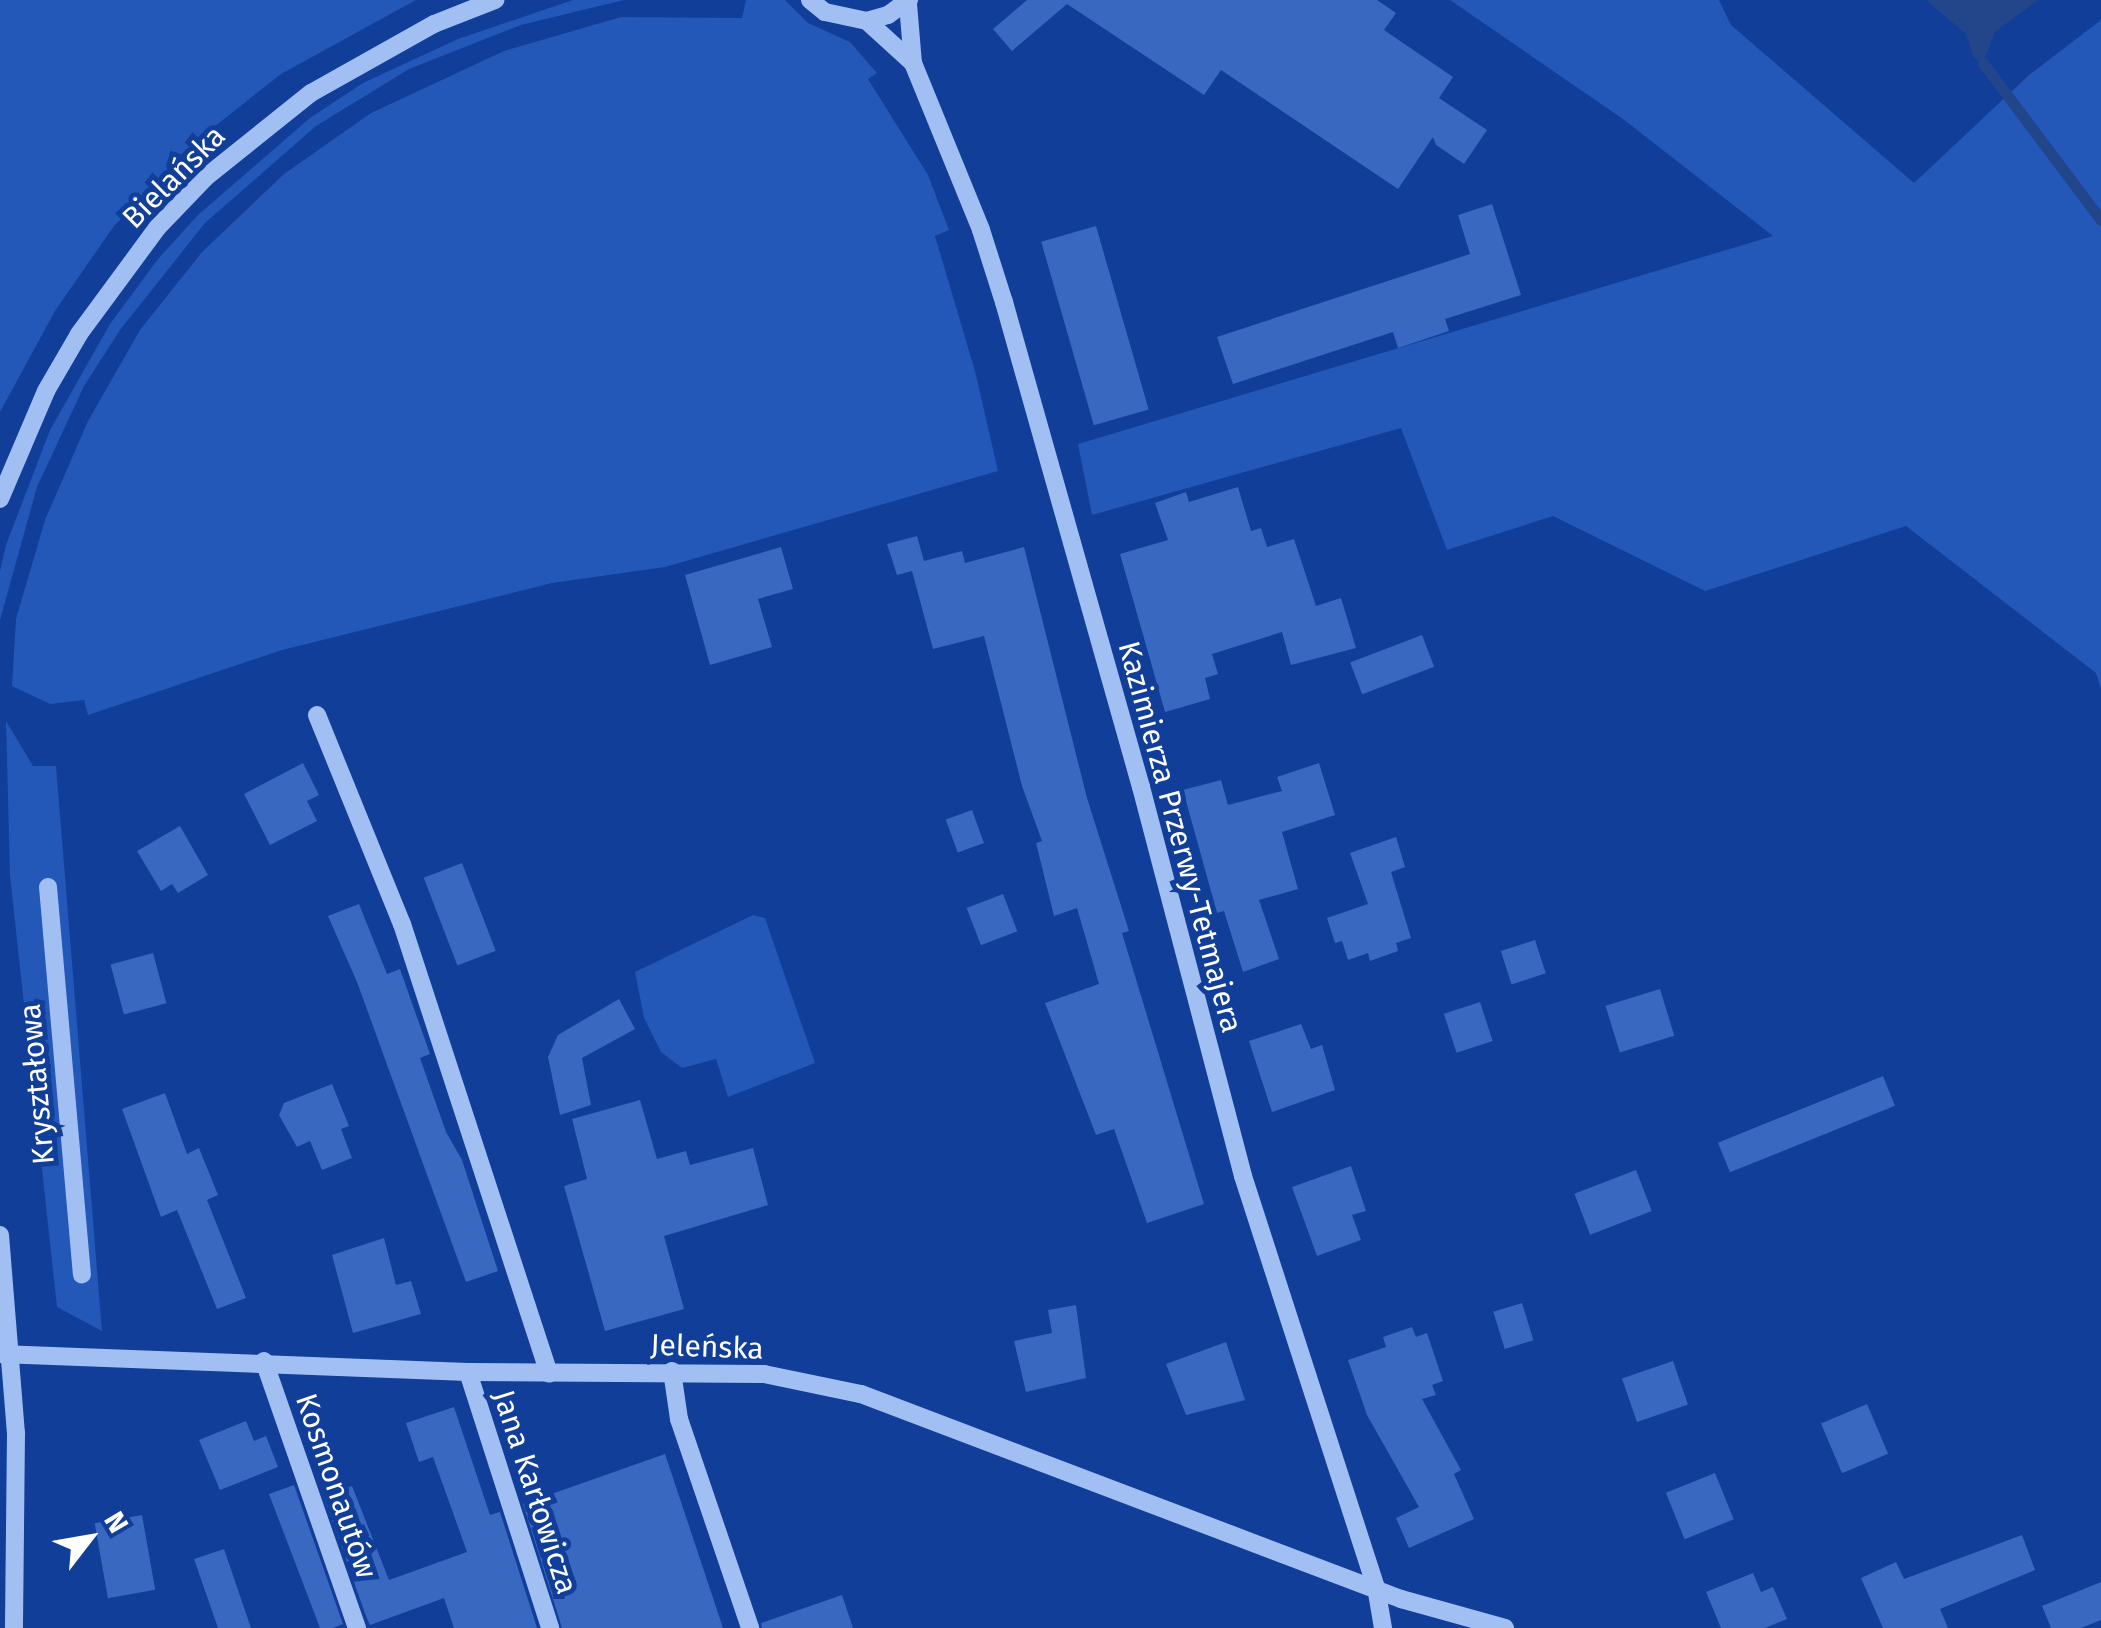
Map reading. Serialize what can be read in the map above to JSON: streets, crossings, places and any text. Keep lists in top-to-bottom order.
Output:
{
  "streets": {
    "street": [
      "Bielańska",
      "Kazimierza Przerwy-Tetmajera",
      "Kryształowa",
      "Jeleńska",
      "Kosmonautów",
      "Jana Karłowicza"
    ]
  },
  "crossings": [
    ["Kazimierza Przerwy-Tetmajera", "Jeleńska"],
    ["Jeleńska", "Kosmonautów"],
    ["Jeleńska", "Jana Karłowicza"]
  ],
  "north": "top right"
}
